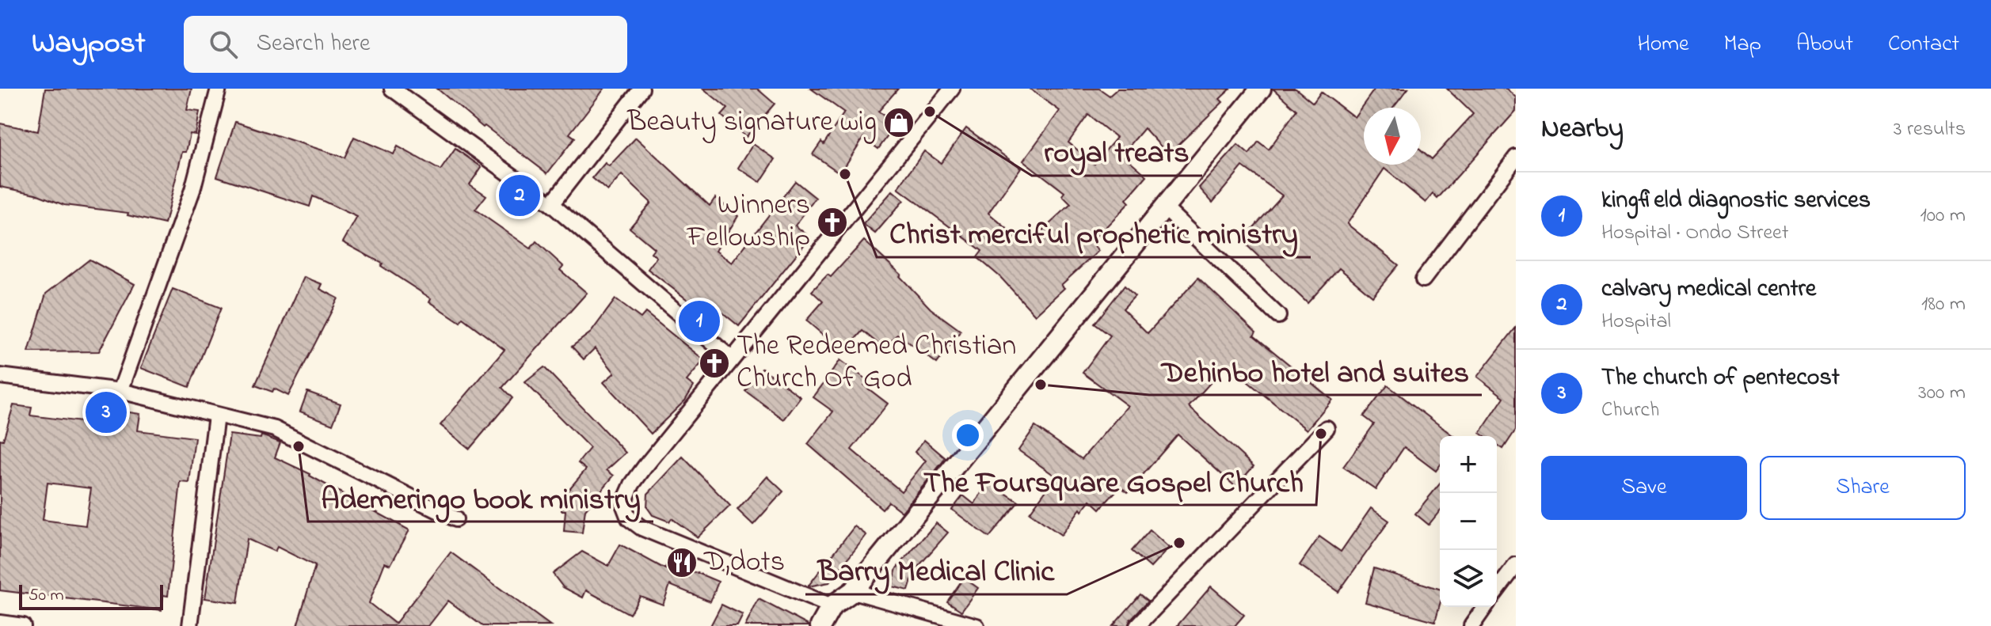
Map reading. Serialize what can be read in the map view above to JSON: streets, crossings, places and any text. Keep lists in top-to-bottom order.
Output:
{
  "places": {
    "other": [
      "royal treats",
      "Christ merciful prophetic ministry",
      "Dehinbo hotel and suites",
      "The Foursquare Gospel Church",
      "Ademeringo book ministry",
      "Barry Medical Clinic"
    ],
    "shop": ["Beauty signature wig"],
    "church": ["Winners Fellowship", "The Redeemed Christian Church Of God"],
    "restaurant": ["D,dots"]
  },
  "scale_bar": "50 m",
  "north": "bottom",
  "page": {
    "header": "Waypost",
    "search": "Search here",
    "nav": [
      "Home",
      "Map",
      "About",
      "Contact"
    ],
    "heading": ["Nearby", "3 results"],
    "list": [
      {
        "mark": "1",
        "name": "kingfield diagnostic services",
        "note": "Hospital · Ondo Street",
        "value": "100 m"
      },
      {
        "mark": "2",
        "name": "calvary medical centre",
        "note": "Hospital",
        "value": "180 m"
      },
      {
        "mark": "3",
        "name": "The church of pentecost",
        "note": "Church",
        "value": "300 m"
      }
    ],
    "pins": ["2", "1", "3"],
    "map_buttons": ["+", "−"],
    "buttons": ["Save", "Share"],
    "scale": "50 m"
  }
}
